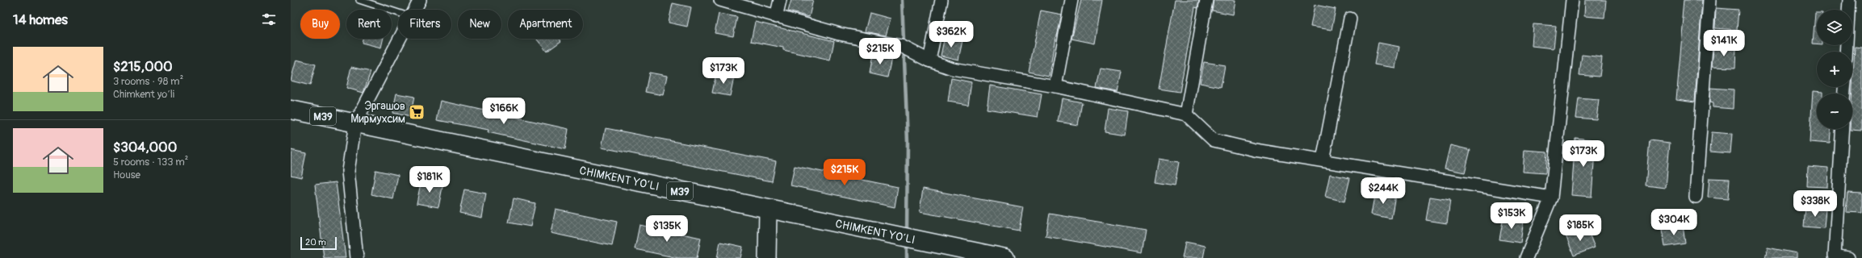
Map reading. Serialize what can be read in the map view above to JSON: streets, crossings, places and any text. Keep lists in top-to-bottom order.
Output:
{
  "streets": {
    "highway": ["M39", "CHIMKENT YO‘LI"]
  },
  "places": {
    "supermarket": ["Эргашов Мирмухсим"]
  },
  "scale_bar": "20 m",
  "page": {
    "heading": "14 homes",
    "map_buttons": ["+", "−"],
    "chip": [
      "Buy",
      "Rent",
      "Filters",
      "New",
      "Apartment"
    ],
    "price": [
      "$362K",
      "$141K",
      "$215K",
      "$173K",
      "$166K",
      "$173K",
      "$215K",
      "$181K",
      "$244K",
      "$338K",
      "$153K",
      "$304K",
      "$185K",
      "$135K"
    ],
    "list": [
      {
        "name": "$215,000",
        "note": "3 rooms · 98 m² · Chimkent yo‘li"
      },
      {
        "name": "$304,000",
        "note": "5 rooms · 133 m² · House"
      }
    ],
    "scale": "20 m"
  }
}
